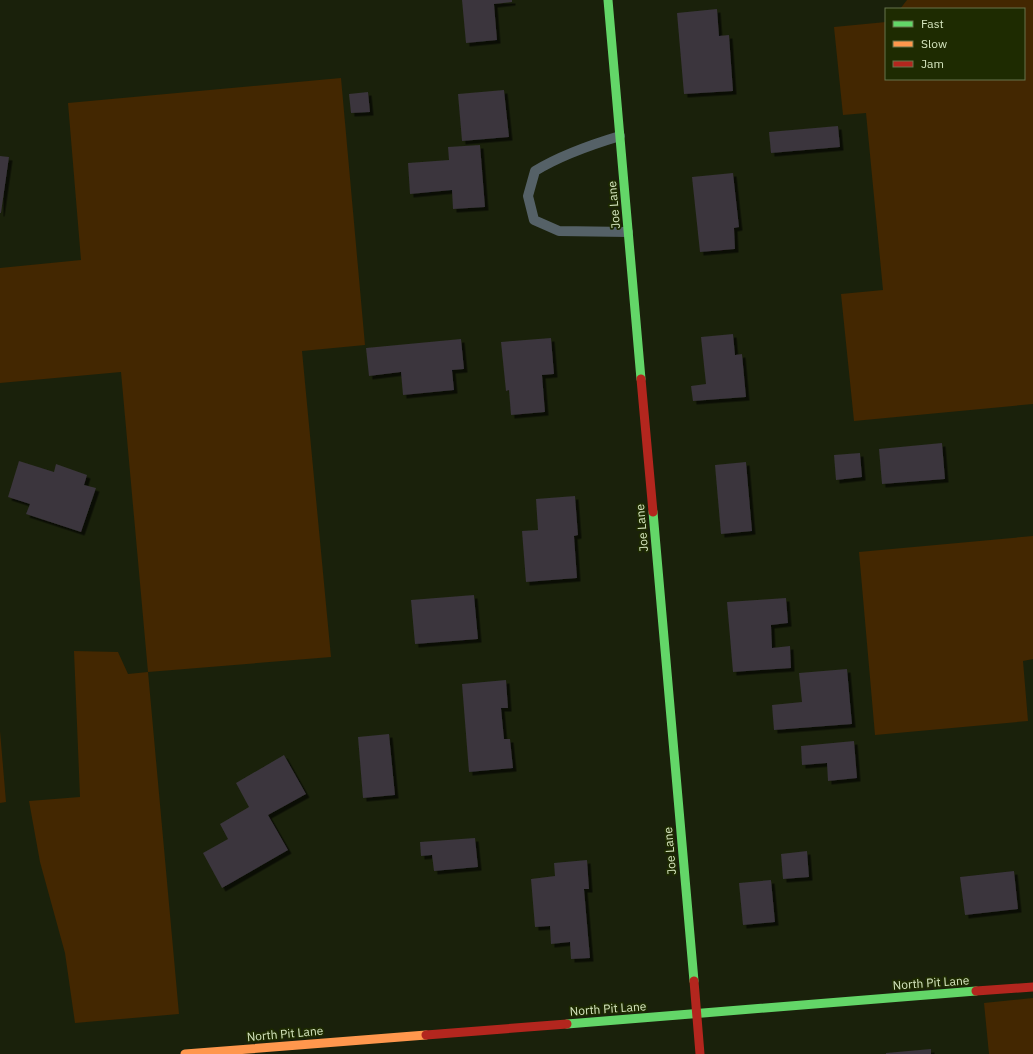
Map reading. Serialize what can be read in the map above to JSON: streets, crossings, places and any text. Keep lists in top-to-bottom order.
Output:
{
  "streets": {
    "street": ["Joe Lane", "North Pit Lane"]
  },
  "crossings": [
    ["Joe Lane", "North Pit Lane"]
  ],
  "legend": ["Fast", "Slow", "Jam"]
}
